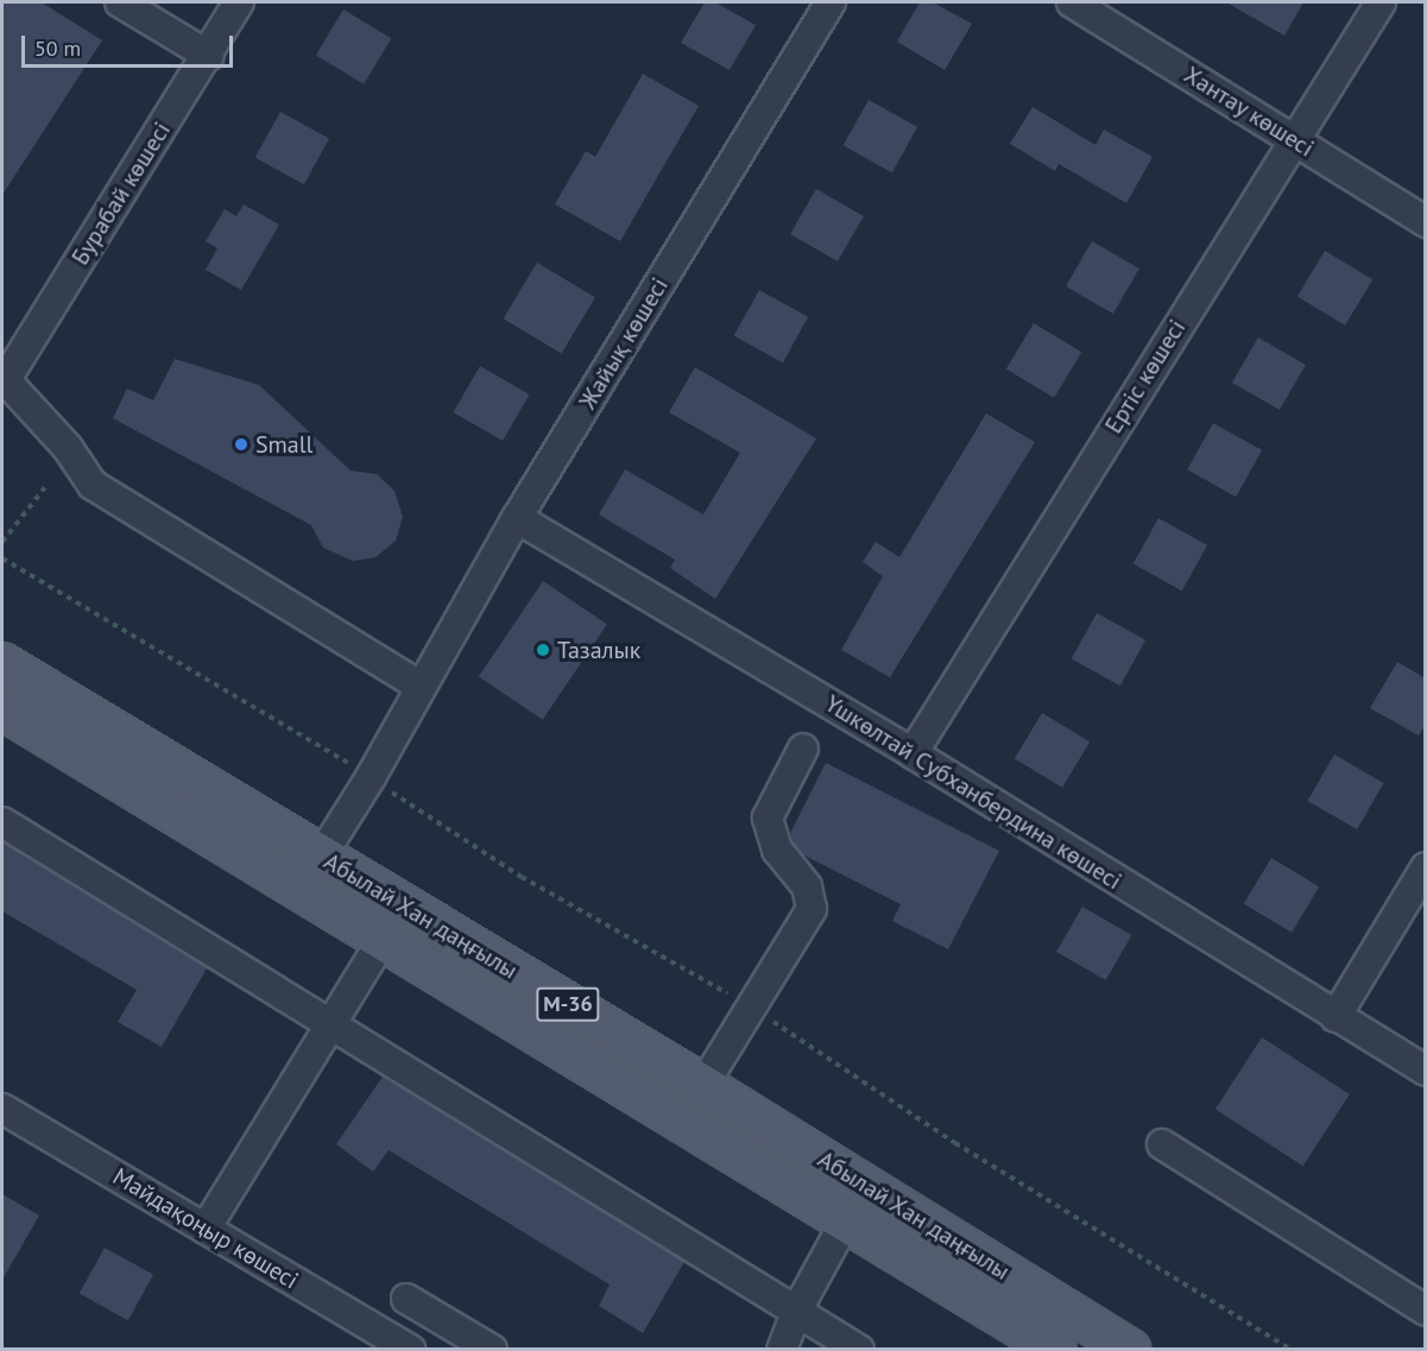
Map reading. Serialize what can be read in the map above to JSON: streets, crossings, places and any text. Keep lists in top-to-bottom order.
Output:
{
  "streets": {
    "main road": ["Абылай Хан даңғылы", "M-36"],
    "street": [
      "Хантау көшесі",
      "Бурабай көшесі",
      "Жайық көшесі",
      "Ертіс көшесі",
      "Үшкөлтай Субханбердина көшесі",
      "Майдақоңыр көшесі"
    ]
  },
  "crossings": [
    ["Хантау көшесі", "Ертіс көшесі"],
    ["Жайық көшесі", "Үшкөлтай Субханбердина көшесі"],
    ["Жайық көшесі", "Абылай Хан даңғылы"],
    ["Ертіс көшесі", "Үшкөлтай Субханбердина көшесі"]
  ],
  "places": ["Small", "Тазалык"],
  "scale_bar": "50 m"
}
